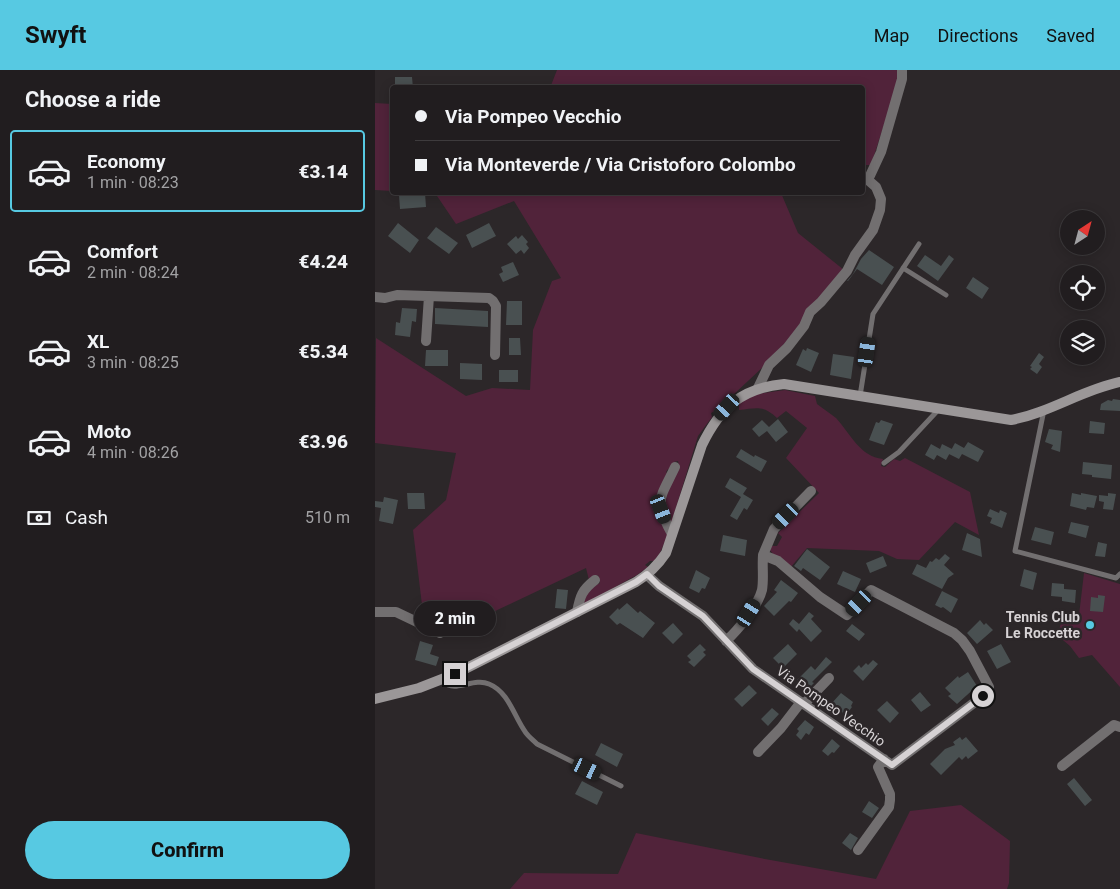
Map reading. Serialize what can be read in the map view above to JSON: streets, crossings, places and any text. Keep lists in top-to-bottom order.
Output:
{
  "streets": {
    "street": ["Via Pompeo Vecchio"]
  },
  "places": ["Tennis Club Le Roccette"],
  "north": "top right",
  "page": {
    "header": "Swyft",
    "nav": ["Map", "Directions", "Saved"],
    "heading": "Choose a ride",
    "banner": ["Via Pompeo Vecchio", "Via Monteverde / Via Cristoforo Colombo"],
    "list": [
      {
        "name": "Economy",
        "note": "1 min · 08:23",
        "value": "€3.14"
      },
      {
        "name": "Comfort",
        "note": "2 min · 08:24",
        "value": "€4.24"
      },
      {
        "name": "XL",
        "note": "3 min · 08:25",
        "value": "€5.34"
      },
      {
        "name": "Moto",
        "note": "4 min · 08:26",
        "value": "€3.96"
      }
    ],
    "pay": ["Cash", "510 m"],
    "bubble": "2 min",
    "buttons": "Confirm"
  }
}
